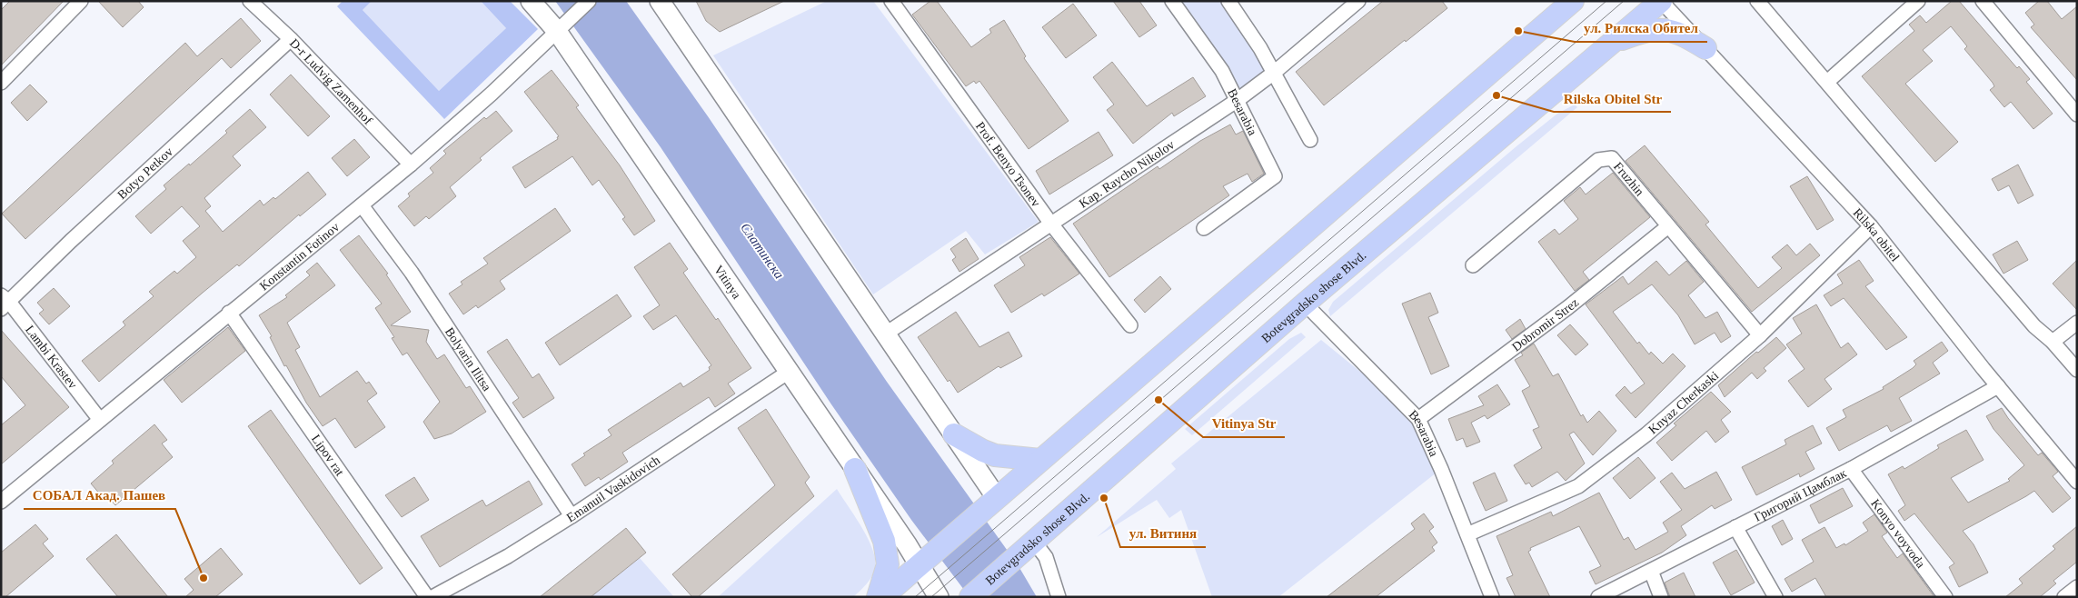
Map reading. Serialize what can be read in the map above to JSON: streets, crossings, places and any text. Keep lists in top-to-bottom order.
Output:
{
  "streets": {
    "main road": ["Botevgradsko shose Blvd."],
    "street": [
      "D-r Ludvig Zamenhof",
      "Besarabia",
      "Prof. Benyo Tsonev",
      "Botyo Petkov",
      "Kap. Raycho Nikolov",
      "Fruzhin",
      "Rilska obitel",
      "Konstantin Fotinov",
      "Vitinya",
      "Dobromir Strez",
      "Lambi Krastev",
      "Bolyarin Ilitsa",
      "Knyaz Cherkaski",
      "Lipov rat",
      "Emanuil Vaskidovich",
      "Григорий Цамблак",
      "Konyo voyvoda"
    ]
  },
  "crossings": [
    ["D-r Ludvig Zamenhof", "Botyo Petkov"],
    ["D-r Ludvig Zamenhof", "Konstantin Fotinov"],
    ["Besarabia", "Kap. Raycho Nikolov"],
    ["Besarabia", "Botevgradsko shose Blvd."],
    ["Besarabia", "Dobromir Strez"],
    ["Besarabia", "Knyaz Cherkaski"],
    ["Prof. Benyo Tsonev", "Kap. Raycho Nikolov"],
    ["Botyo Petkov", "Lambi Krastev"],
    ["Fruzhin", "Dobromir Strez"],
    ["Fruzhin", "Knyaz Cherkaski"],
    ["Rilska obitel", "Botevgradsko shose Blvd."],
    ["Rilska obitel", "Knyaz Cherkaski"],
    ["Rilska obitel", "Григорий Цамблак"],
    ["Konstantin Fotinov", "Vitinya"],
    ["Konstantin Fotinov", "Lambi Krastev"],
    ["Konstantin Fotinov", "Bolyarin Ilitsa"],
    ["Konstantin Fotinov", "Lipov rat"],
    ["Vitinya", "Emanuil Vaskidovich"],
    ["Bolyarin Ilitsa", "Emanuil Vaskidovich"],
    ["Григорий Цамблак", "Konyo voyvoda"]
  ],
  "water": ["Слатинска"],
  "places": [
    "ул. Рилска Обител",
    "Rilska Obitel Str",
    "Vitinya Str",
    "ул. Витиня",
    "СОБАЛ Акад. Пашев"
  ]
}
